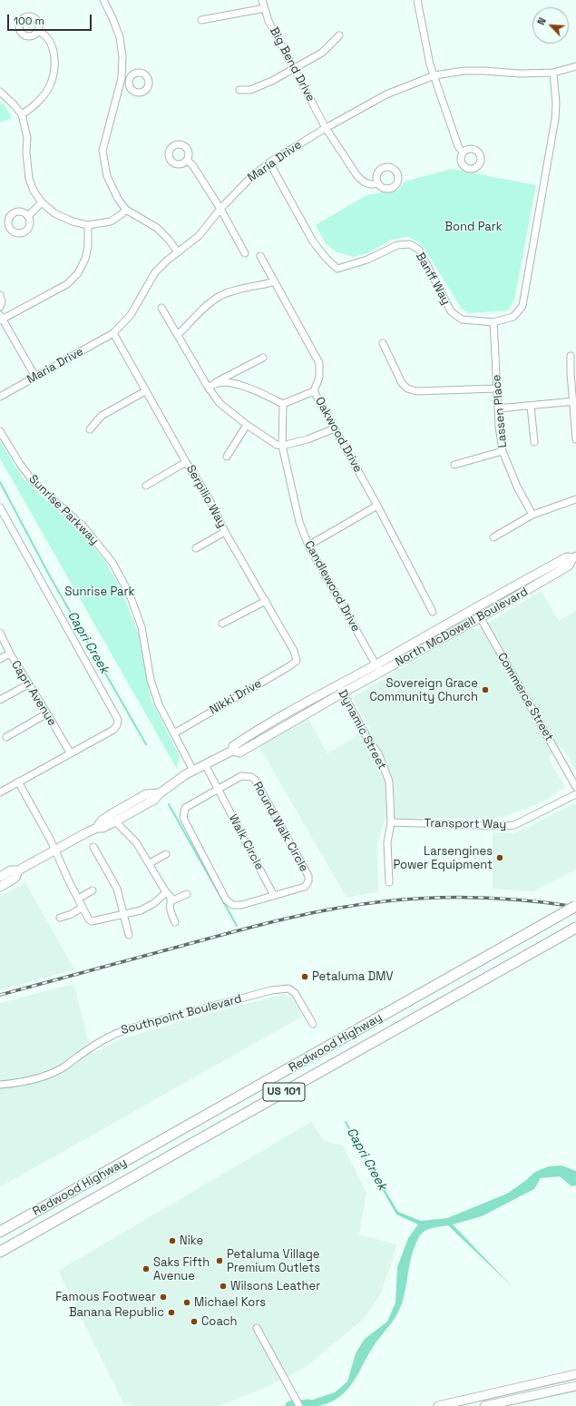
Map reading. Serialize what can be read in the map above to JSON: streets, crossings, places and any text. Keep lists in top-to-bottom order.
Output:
{
  "streets": {
    "highway": ["Redwood Highway", "US 101"],
    "main road": ["North McDowell Boulevard"],
    "street": [
      "Big Bend Drive",
      "Maria Drive",
      "Banff Way",
      "Lassen Place",
      "Oakwood Drive",
      "Serpilio Way",
      "Sunrise Parkway",
      "Candlewood Drive",
      "Capri Avenue",
      "Nikki Drive",
      "Commerce Street",
      "Dynamic Street",
      "Transport Way",
      "Round Walk Circle",
      "Walk Circle",
      "Southpoint Boulevard"
    ]
  },
  "crossings": [
    ["Big Bend Drive", "Maria Drive"],
    ["Maria Drive", "Banff Way"],
    ["Maria Drive", "Serpilio Way"],
    ["Banff Way", "Lassen Place"],
    ["Serpilio Way", "Nikki Drive"],
    ["Sunrise Parkway", "North McDowell Boulevard"],
    ["Sunrise Parkway", "Nikki Drive"],
    ["Candlewood Drive", "North McDowell Boulevard"],
    ["North McDowell Boulevard", "Commerce Street"],
    ["North McDowell Boulevard", "Dynamic Street"],
    ["Dynamic Street", "Transport Way"],
    ["Round Walk Circle", "Walk Circle"]
  ],
  "water": ["Capri Creek"],
  "parks": ["Bond Park", "Sunrise Park"],
  "places": [
    "Sovereign Grace Community Church",
    "Larsengines Power Equipment",
    "Petaluma DMV",
    "Nike",
    "Petaluma Village Premium Outlets",
    "Saks Fifth Avenue",
    "Wilsons Leather",
    "Famous Footwear",
    "Michael Kors",
    "Banana Republic",
    "Coach"
  ],
  "scale_bar": "100 m",
  "north": "top left"
}
